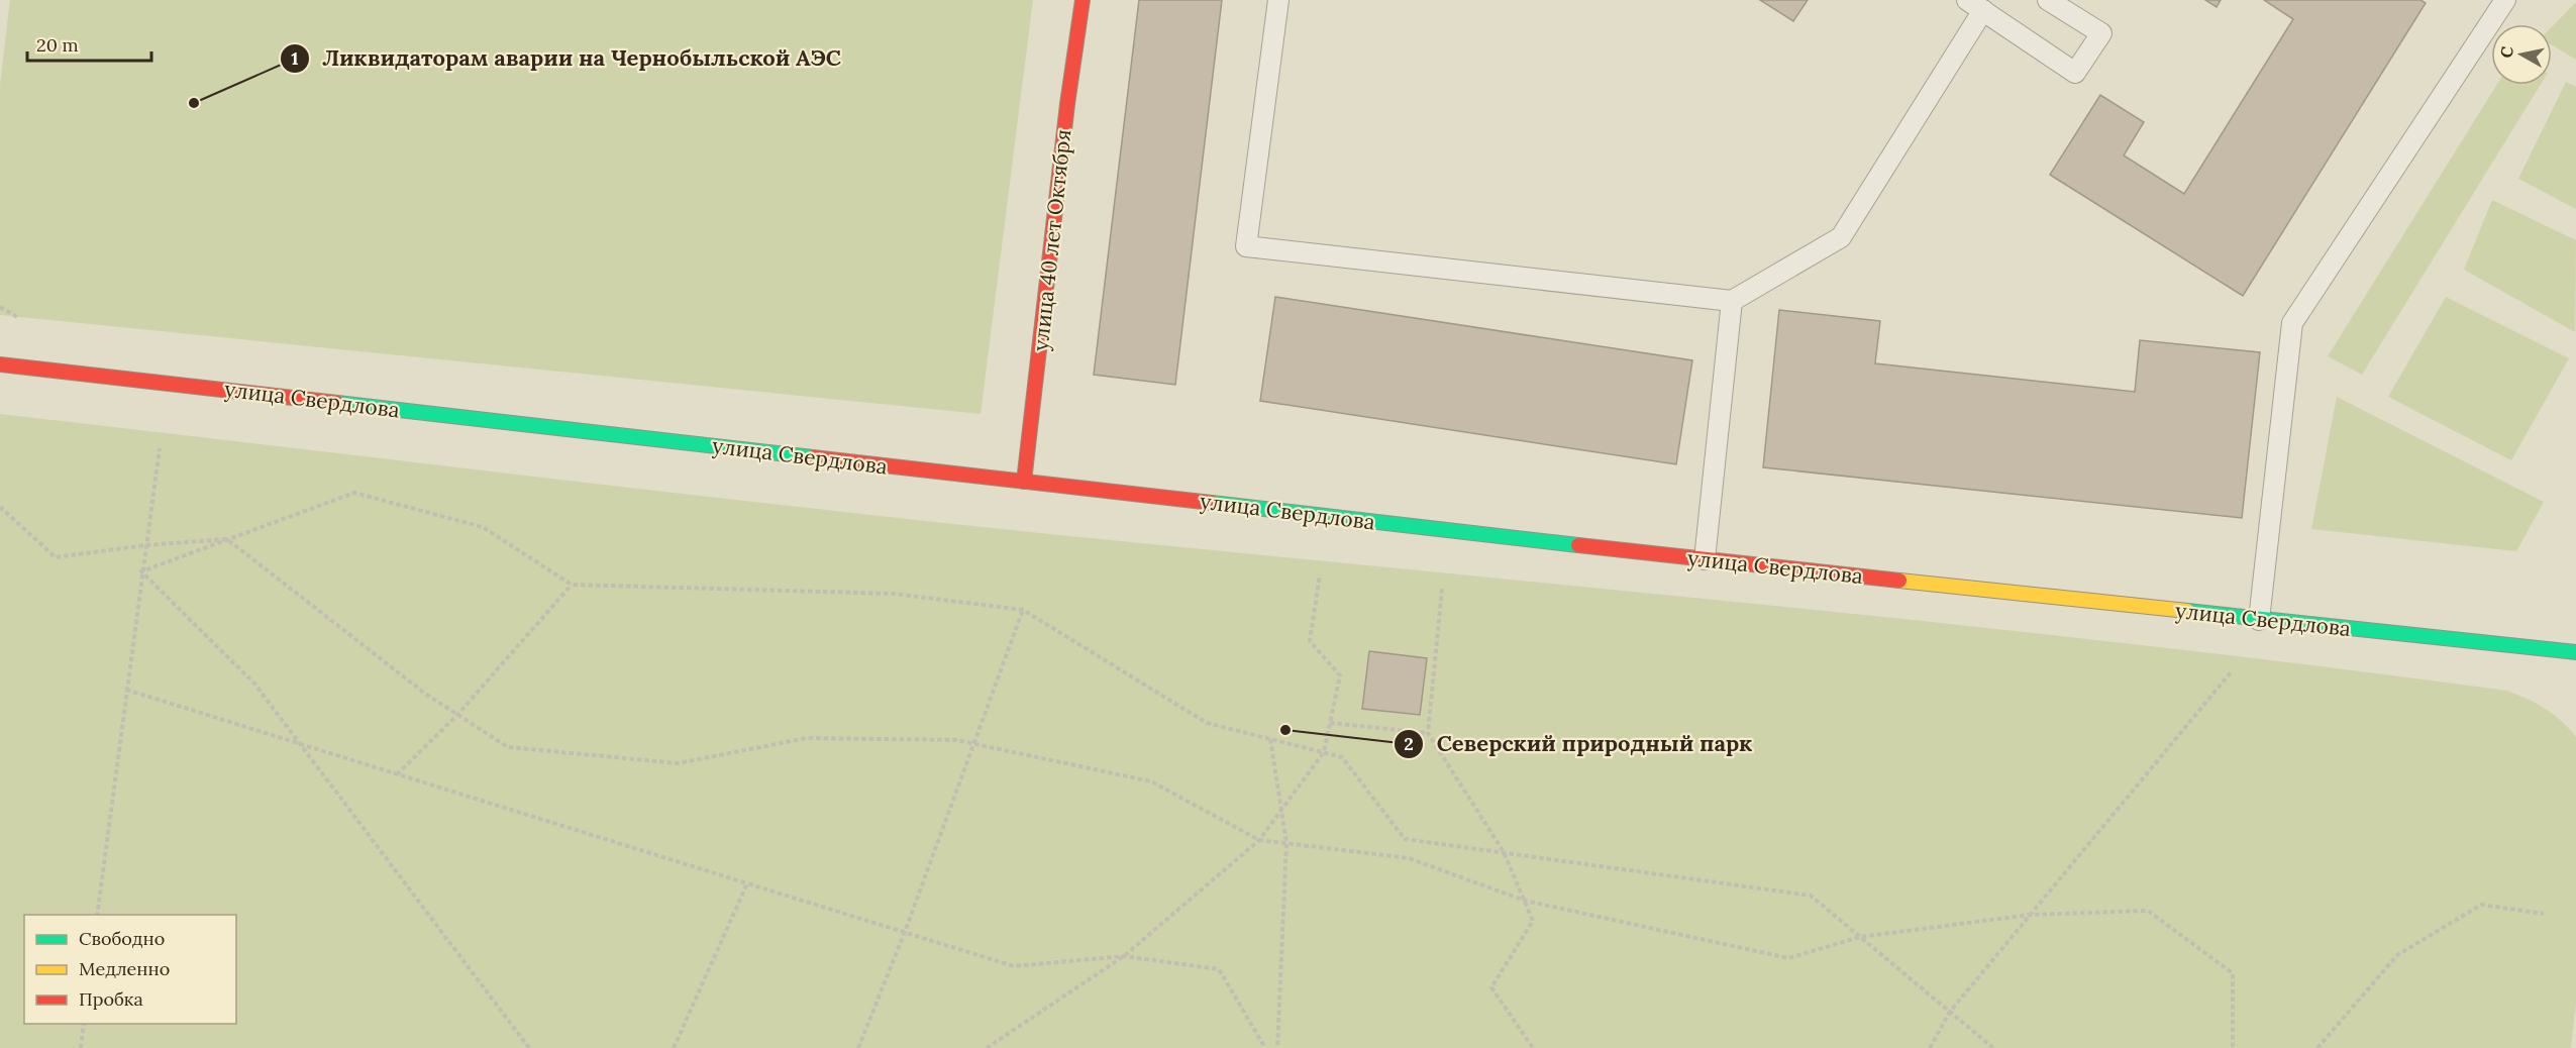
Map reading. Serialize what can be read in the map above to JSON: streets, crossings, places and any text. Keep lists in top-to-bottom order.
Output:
{
  "streets": {
    "street": ["улица 40 лет Октября", "улица Свердлова"]
  },
  "crossings": [
    ["улица 40 лет Октября", "улица Свердлова"]
  ],
  "places": ["Ликвидаторам аварии на Чернобыльской АЭС", "Северский природный парк"],
  "legend": ["Свободно", "Медленно", "Пробка"],
  "scale_bar": "20 m",
  "north": "left"
}
